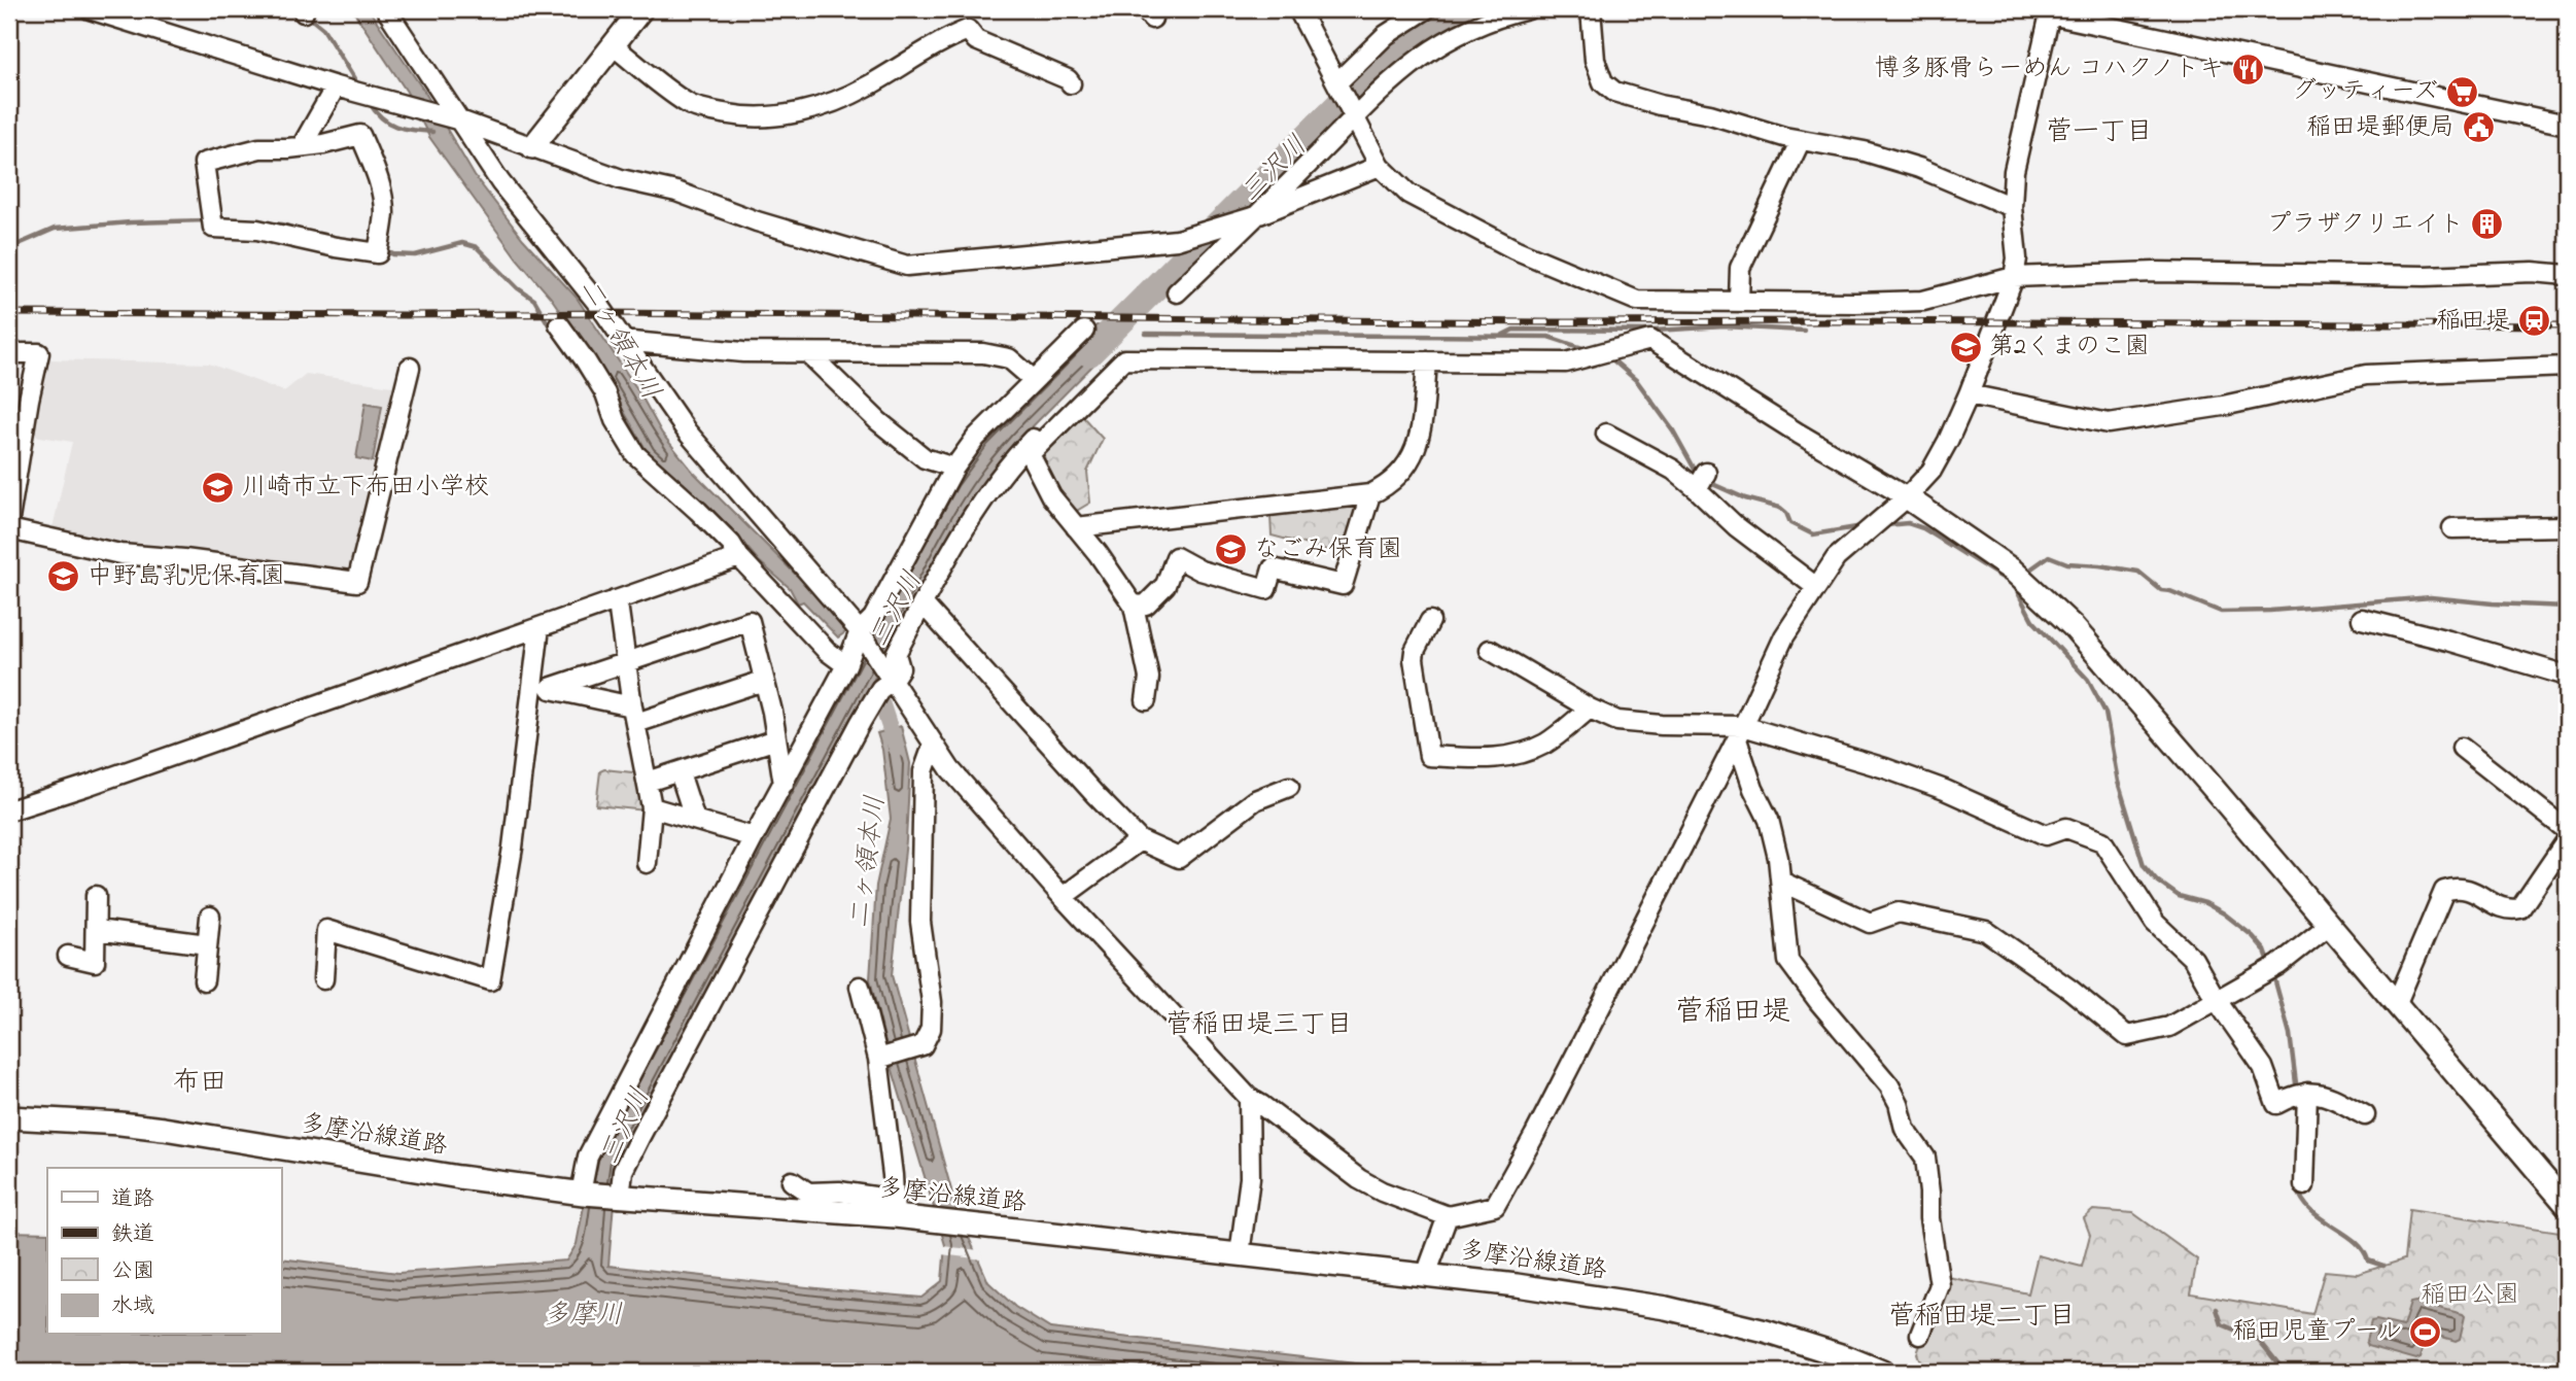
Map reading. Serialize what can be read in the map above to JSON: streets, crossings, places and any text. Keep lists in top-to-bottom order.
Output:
{
  "streets": {
    "street": ["多摩沿線道路"]
  },
  "districts": [
    "菅一丁目",
    "菅稲田堤",
    "菅稲田堤三丁目",
    "布田",
    "菅稲田堤二丁目"
  ],
  "water": ["三沢川", "二ヶ領本川", "多摩川"],
  "parks": ["稲田公園"],
  "places": {
    "restaurant": ["博多豚骨らーめん コハクノトキ"],
    "supermarket": ["グッティーズ"],
    "public building": ["稲田堤郵便局"],
    "building": ["プラザクリエイト"],
    "station": ["稲田堤"],
    "school or university": [
      "第2くまのこ園",
      "川崎市立下布田小学校",
      "なごみ保育園",
      "中野島乳児保育園"
    ],
    "sports": ["稲田児童プール"]
  },
  "legend": [
    "道路",
    "鉄道",
    "公園",
    "水域"
  ]
}
